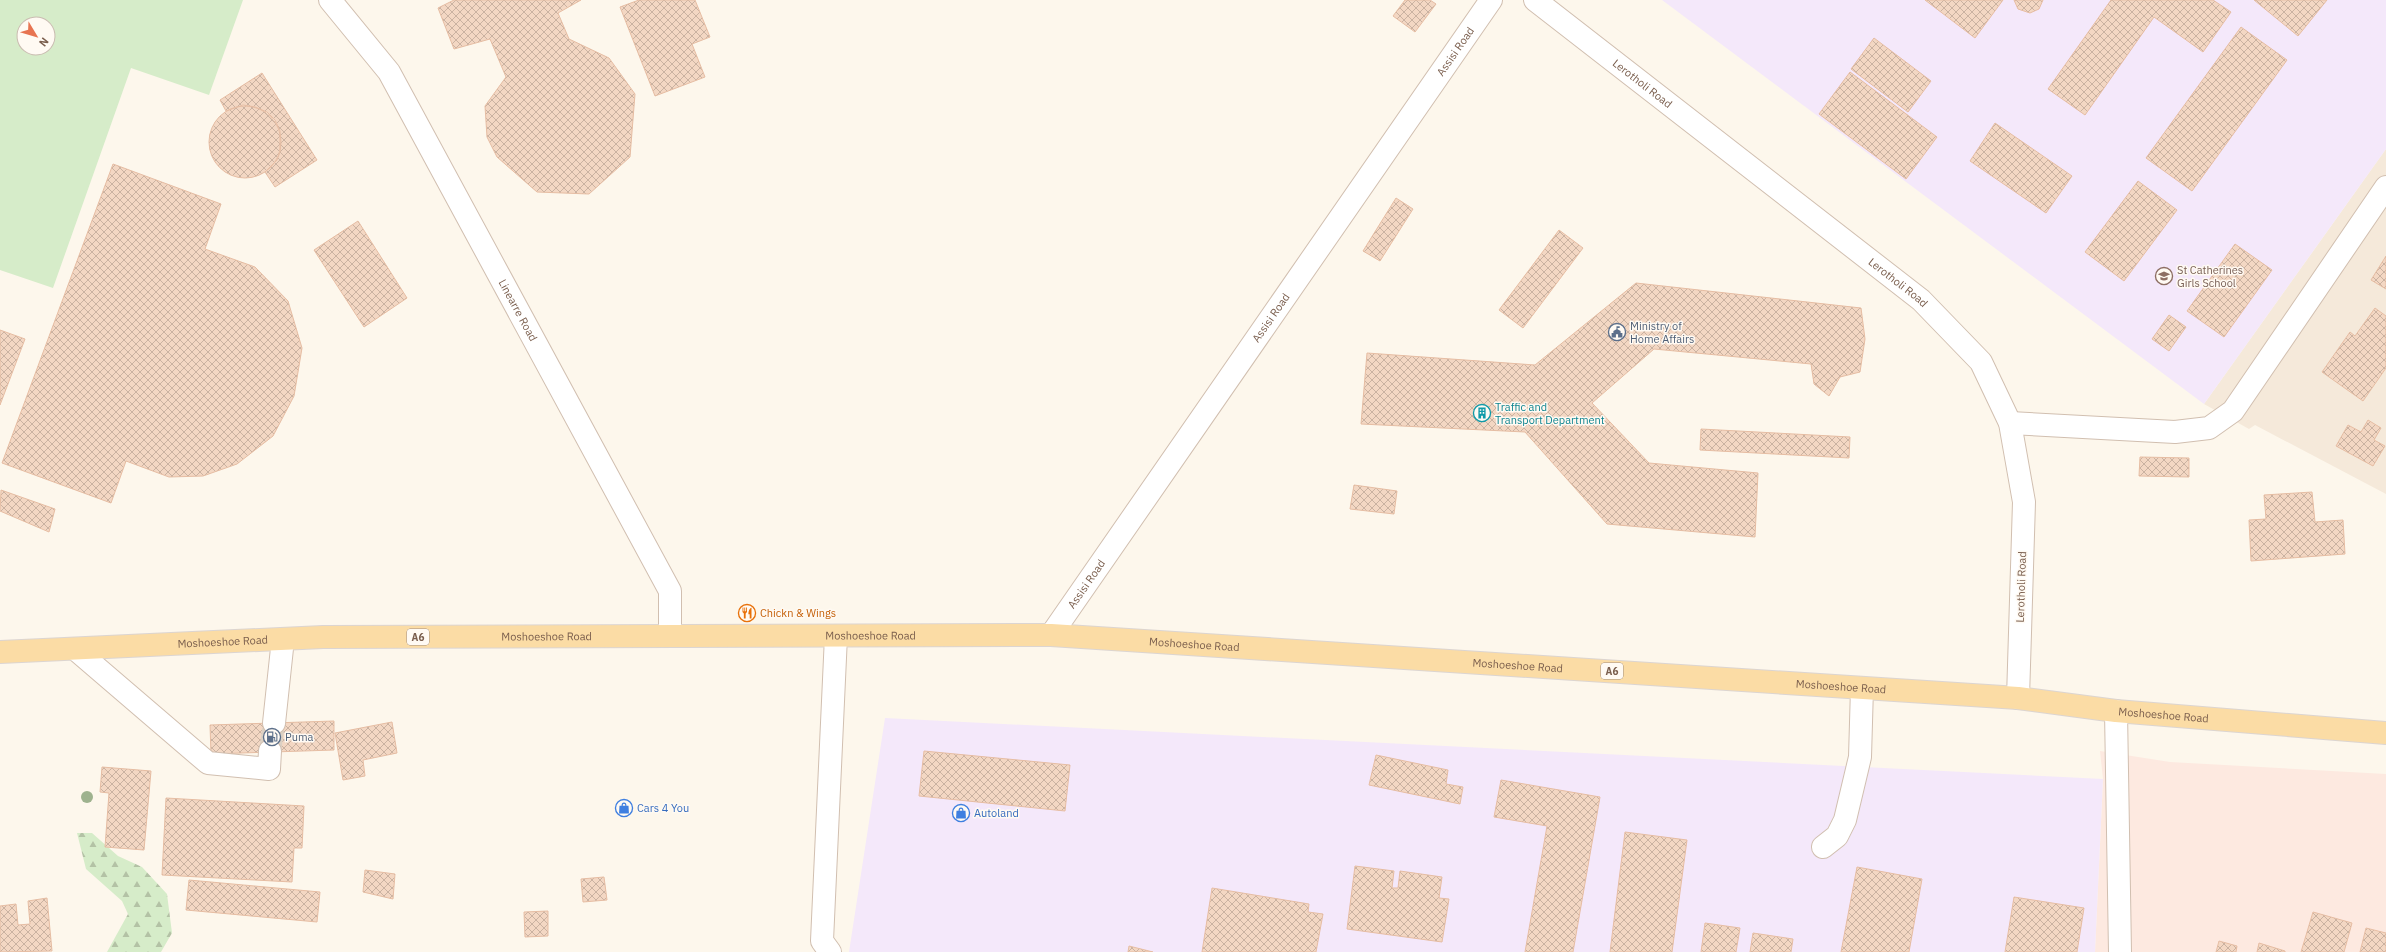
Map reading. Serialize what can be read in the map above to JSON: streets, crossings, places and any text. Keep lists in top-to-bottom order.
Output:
{
  "streets": {
    "main road": ["Moshoeshoe Road", "A6"],
    "street": ["Assisi Road", "Lerotholi Road", "Linearre Road"]
  },
  "crossings": [
    ["Assisi Road", "Moshoeshoe Road"],
    ["Lerotholi Road", "Moshoeshoe Road"],
    ["Linearre Road", "Moshoeshoe Road"]
  ],
  "places": {
    "school or university": ["St Catherines Girls School"],
    "public building": ["Ministry of Home Affairs"],
    "building": ["Traffic and Transport Department"],
    "restaurant": ["Chickn & Wings"],
    "fuel station": ["Puma"],
    "shop": ["Cars 4 You", "Autoland"]
  },
  "north": "bottom right"
}
